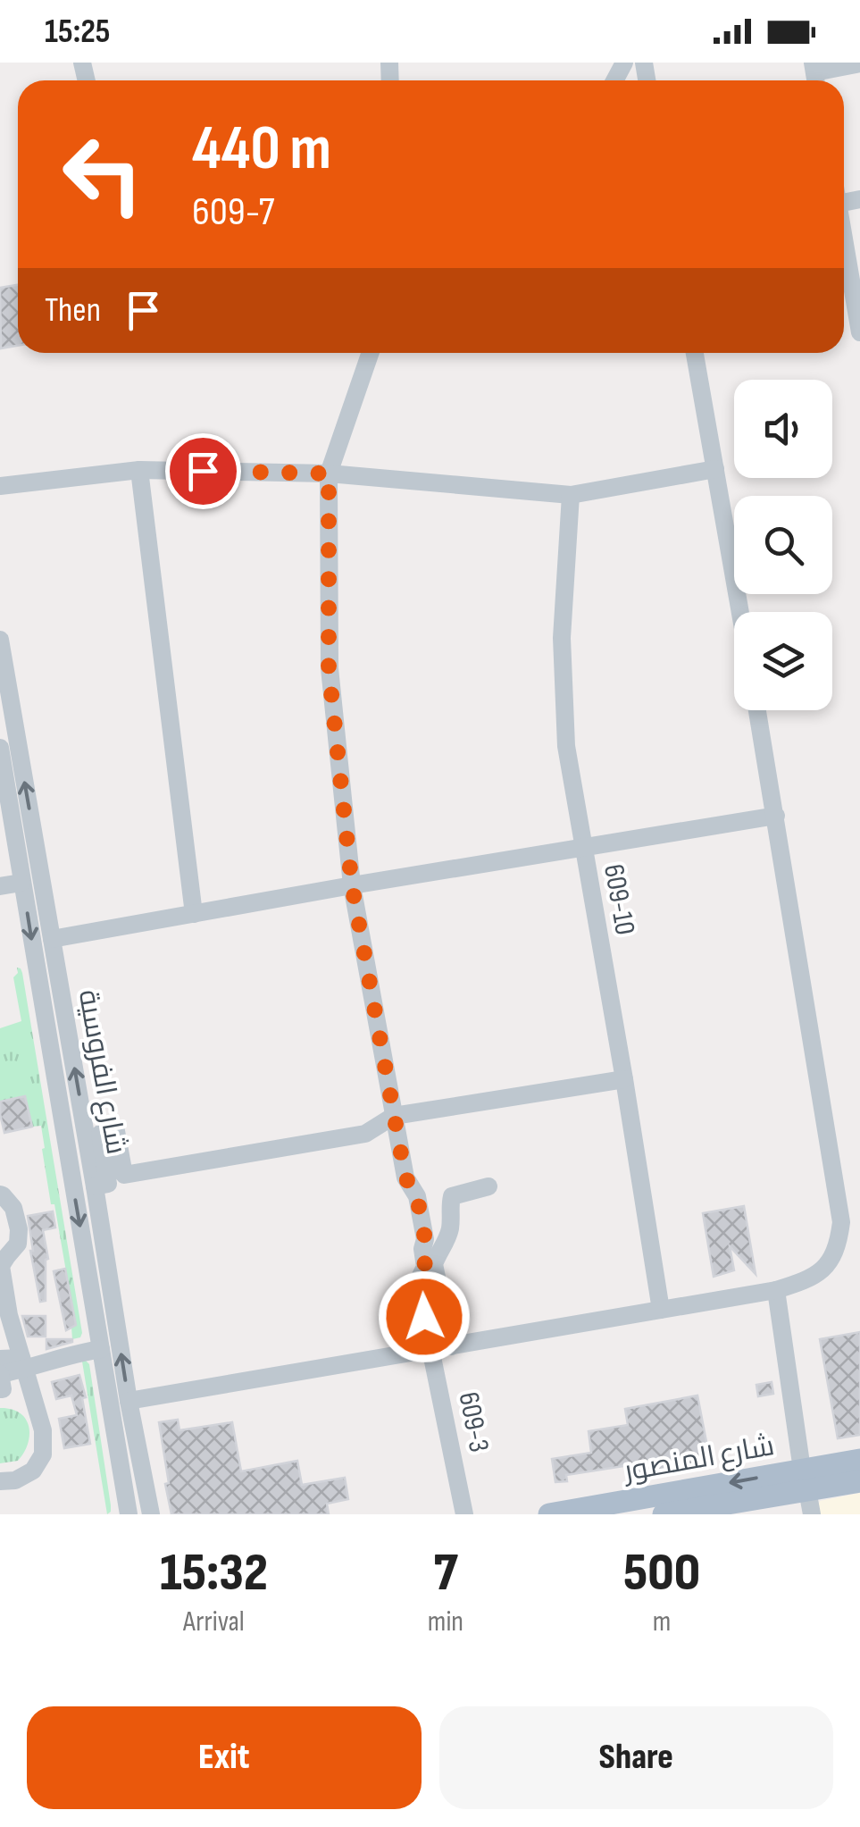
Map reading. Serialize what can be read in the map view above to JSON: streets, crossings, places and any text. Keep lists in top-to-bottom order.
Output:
{
  "streets": {
    "main road": ["شارع المنصور"],
    "street": ["609-10", "شارع الفروسية", "609-3"]
  },
  "page": {
    "status": "15:25",
    "turn": ["440 m", "609-7"],
    "then": "Then",
    "eta": [
      "15:32",
      "Arrival",
      "7",
      "min",
      "500",
      "m"
    ],
    "buttons": ["Exit", "Share"]
  }
}
